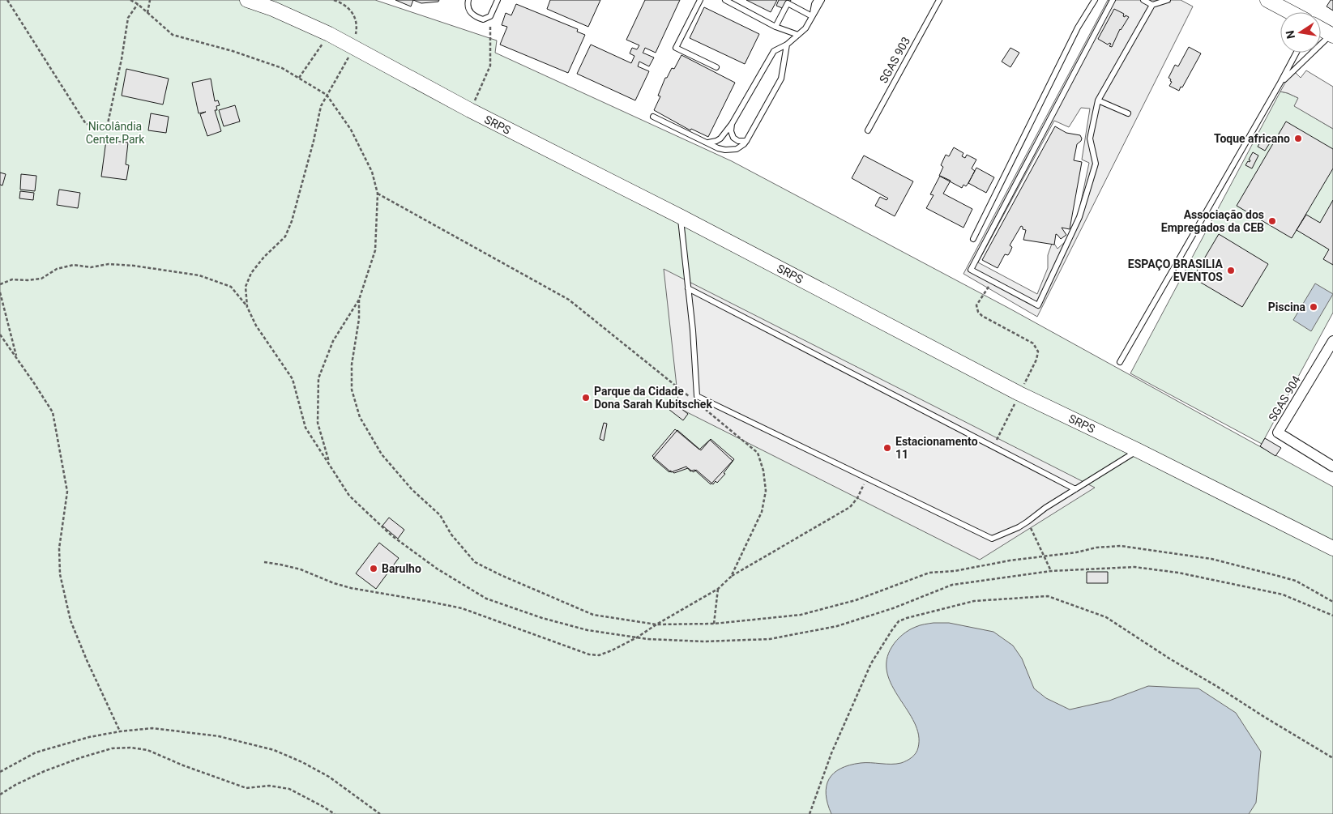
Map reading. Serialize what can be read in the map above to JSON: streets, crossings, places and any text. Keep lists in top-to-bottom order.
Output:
{
  "streets": {
    "main road": ["SRPS"],
    "street": ["SGAS 904"],
    "lane": ["SGAS 903"]
  },
  "parks": ["Nicolândia Center Park"],
  "places": [
    "Toque africano",
    "Associação dos Empregados da CEB",
    "ESPAÇO BRASILIA EVENTOS",
    "Piscina",
    "Parque da Cidade Dona Sarah Kubitschek",
    "Estacionamento 11",
    "Barulho"
  ],
  "north": "left"
}
